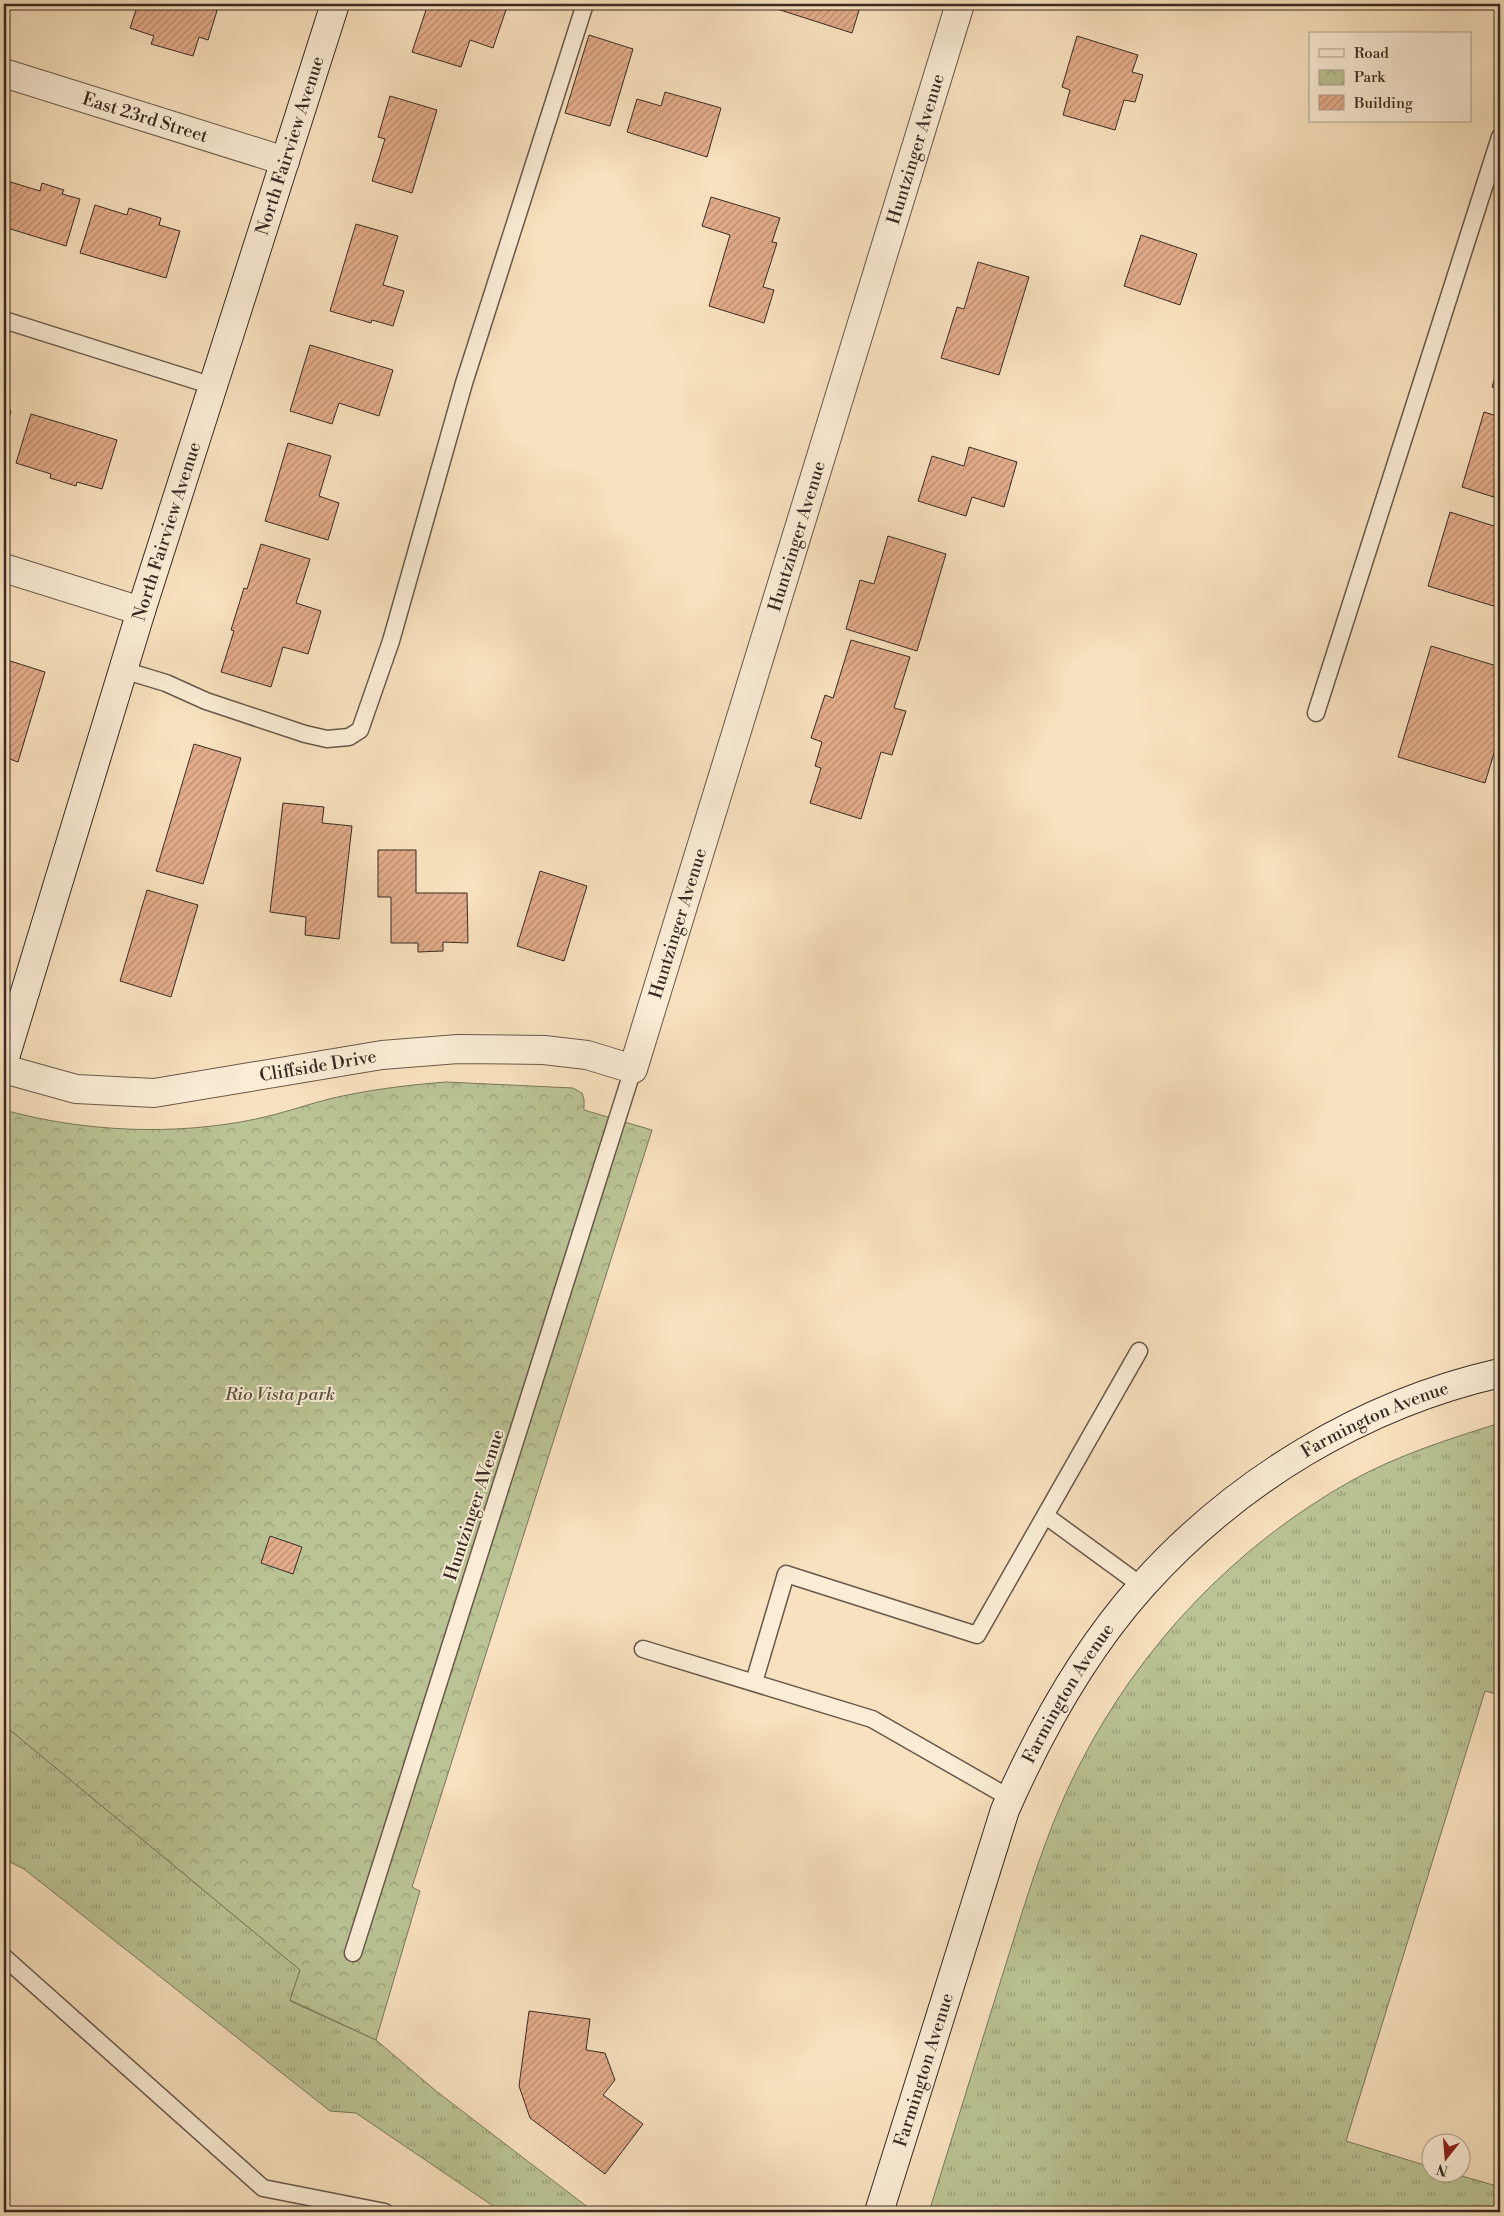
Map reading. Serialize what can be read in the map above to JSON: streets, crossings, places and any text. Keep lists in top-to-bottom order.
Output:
{
  "streets": {
    "street": [
      "East 23rd Street",
      "North Fairview Avenue",
      "Huntzinger Avenue",
      "Cliffside Drive",
      "Farmington Avenue"
    ],
    "lane": ["Huntzinger AVenue"]
  },
  "crossings": [
    ["East 23rd Street", "North Fairview Avenue"],
    ["Huntzinger Avenue", "Cliffside Drive"],
    ["Huntzinger Avenue", "Huntzinger AVenue"],
    ["Cliffside Drive", "Huntzinger AVenue"]
  ],
  "parks": ["Rio Vista park"],
  "legend": ["Road", "Park", "Building"],
  "north": "bottom"
}
